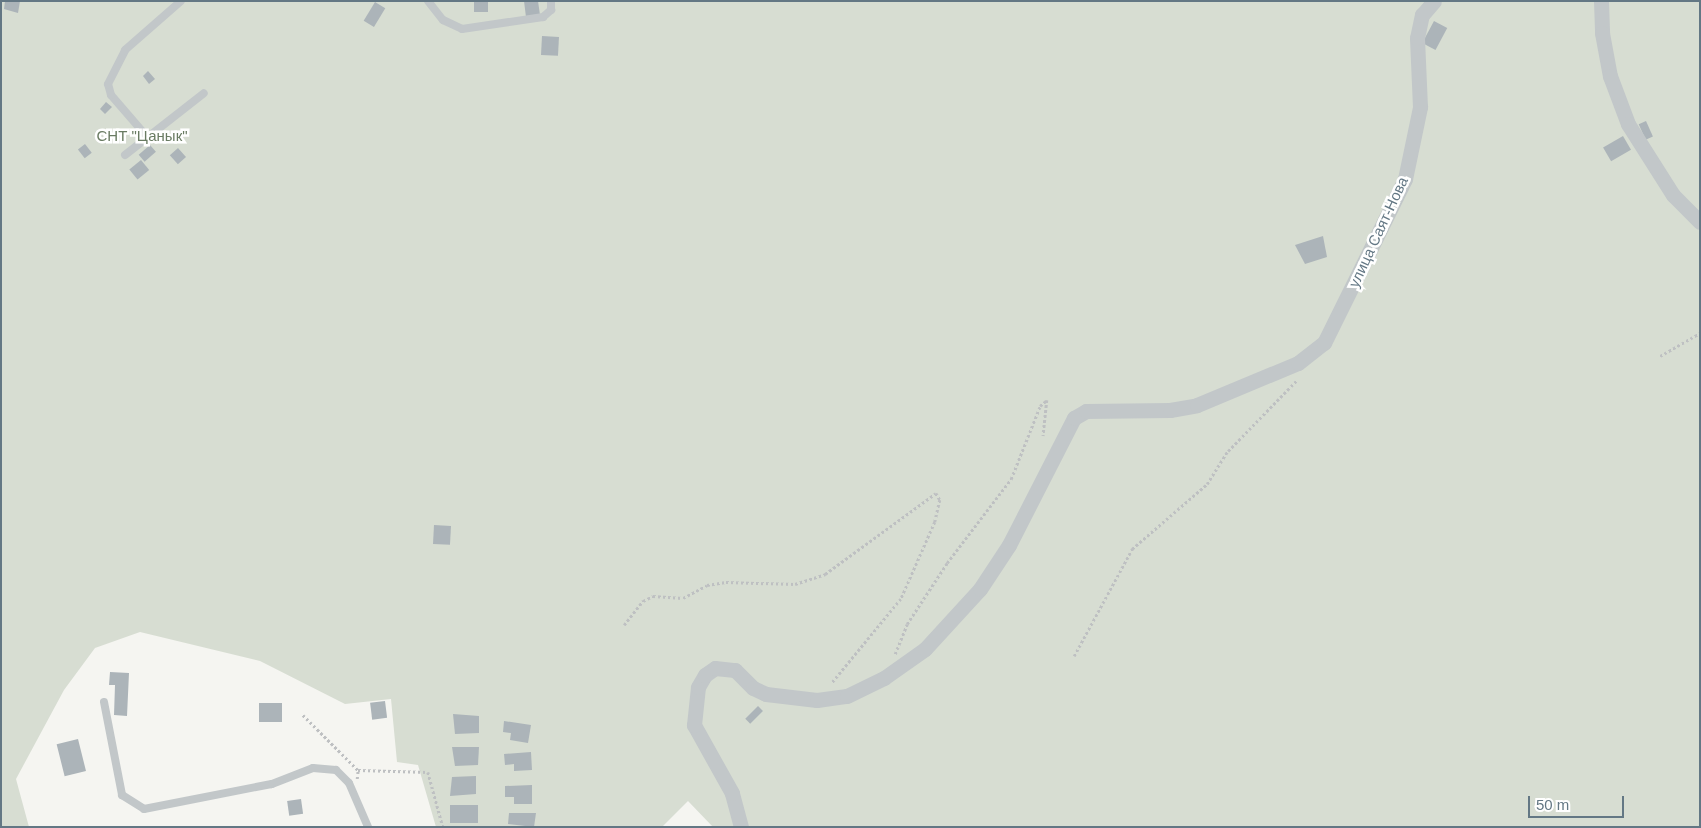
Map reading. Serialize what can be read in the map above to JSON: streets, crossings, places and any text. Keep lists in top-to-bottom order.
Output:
{
  "streets": {
    "street": ["улица Саят-Нова"]
  },
  "parks": ["СНТ \"Цанык\""],
  "scale_bar": "50 m"
}
